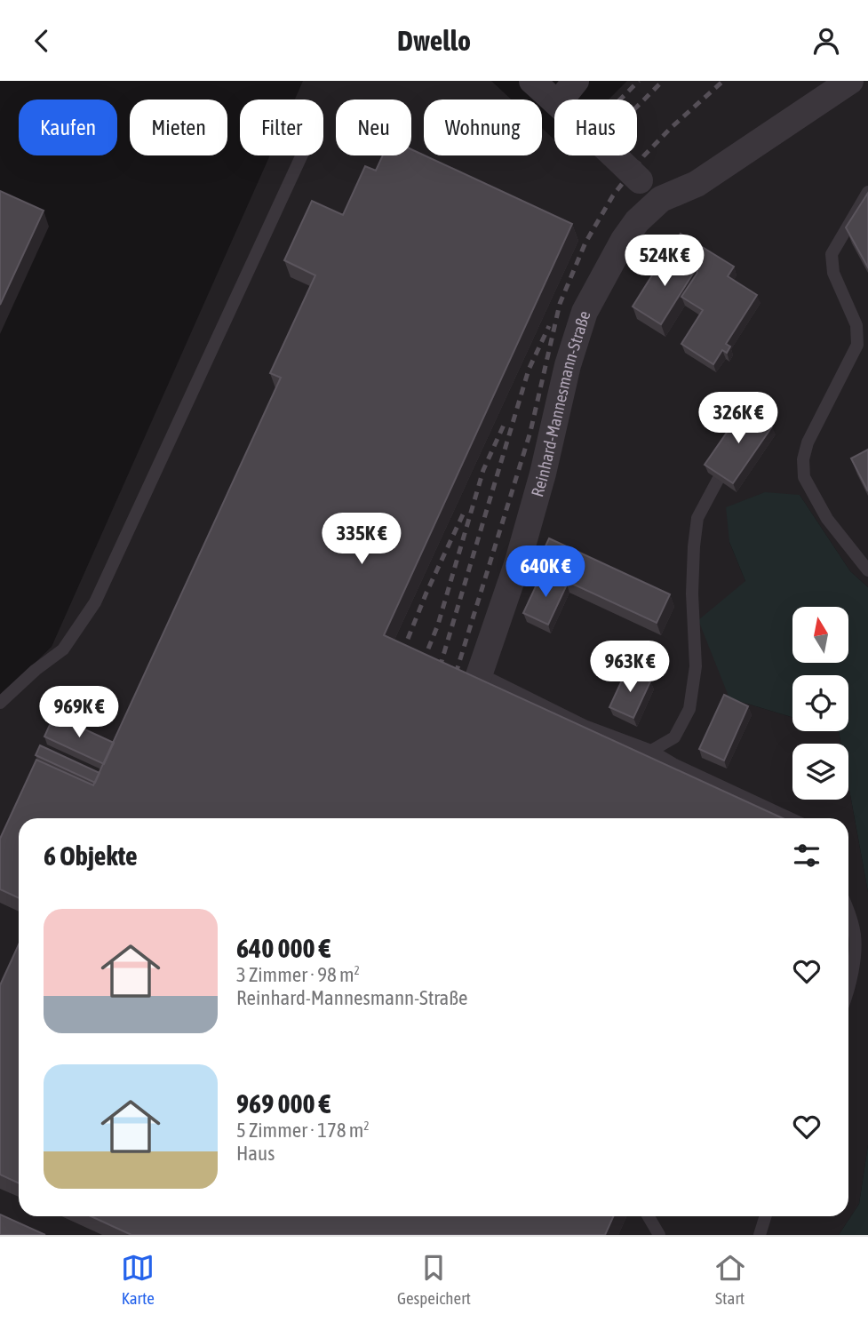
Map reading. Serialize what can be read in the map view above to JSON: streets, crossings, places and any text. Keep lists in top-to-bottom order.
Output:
{
  "streets": {
    "street": ["Reinhard-Mannesmann-Straße"]
  },
  "north": "top",
  "page": {
    "header": "Dwello",
    "chip": [
      "Kaufen",
      "Mieten",
      "Filter",
      "Neu",
      "Wohnung",
      "Haus"
    ],
    "price": [
      "524K €",
      "326K €",
      "335K €",
      "640K €",
      "963K €",
      "969K €"
    ],
    "heading": "6 Objekte",
    "list": [
      {
        "name": "640 000 €",
        "note": "3 Zimmer · 98 m² · Reinhard-Mannesmann-Straße"
      },
      {
        "name": "969 000 €",
        "note": "5 Zimmer · 178 m² · Haus"
      }
    ],
    "tabs": ["Karte", "Gespeichert", "Start"]
  }
}
